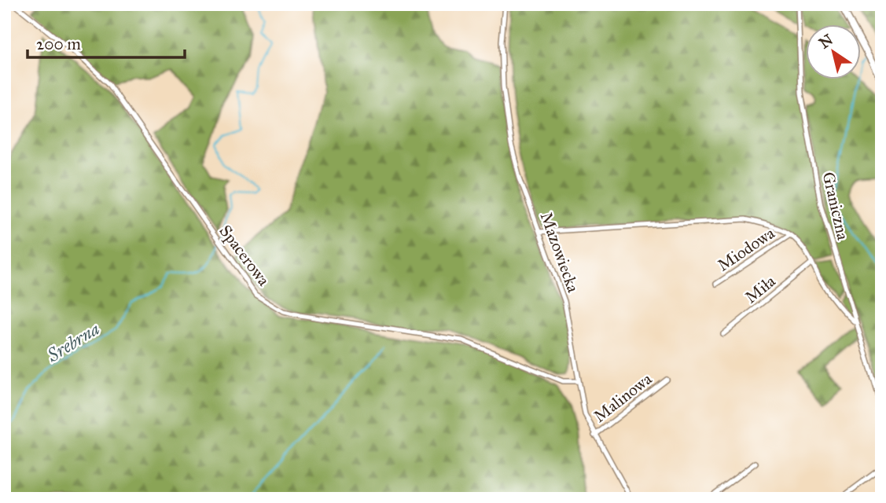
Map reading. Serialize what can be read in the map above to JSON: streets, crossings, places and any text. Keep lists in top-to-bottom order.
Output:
{
  "streets": {
    "street": [
      "Graniczna",
      "Miodowa",
      "Mazowiecka",
      "Spacerowa",
      "Miła",
      "Malinowa"
    ]
  },
  "crossings": [
    ["Mazowiecka", "Spacerowa"],
    ["Mazowiecka", "Malinowa"]
  ],
  "water": ["Srebrna"],
  "scale_bar": "200 m",
  "north": "top left"
}
